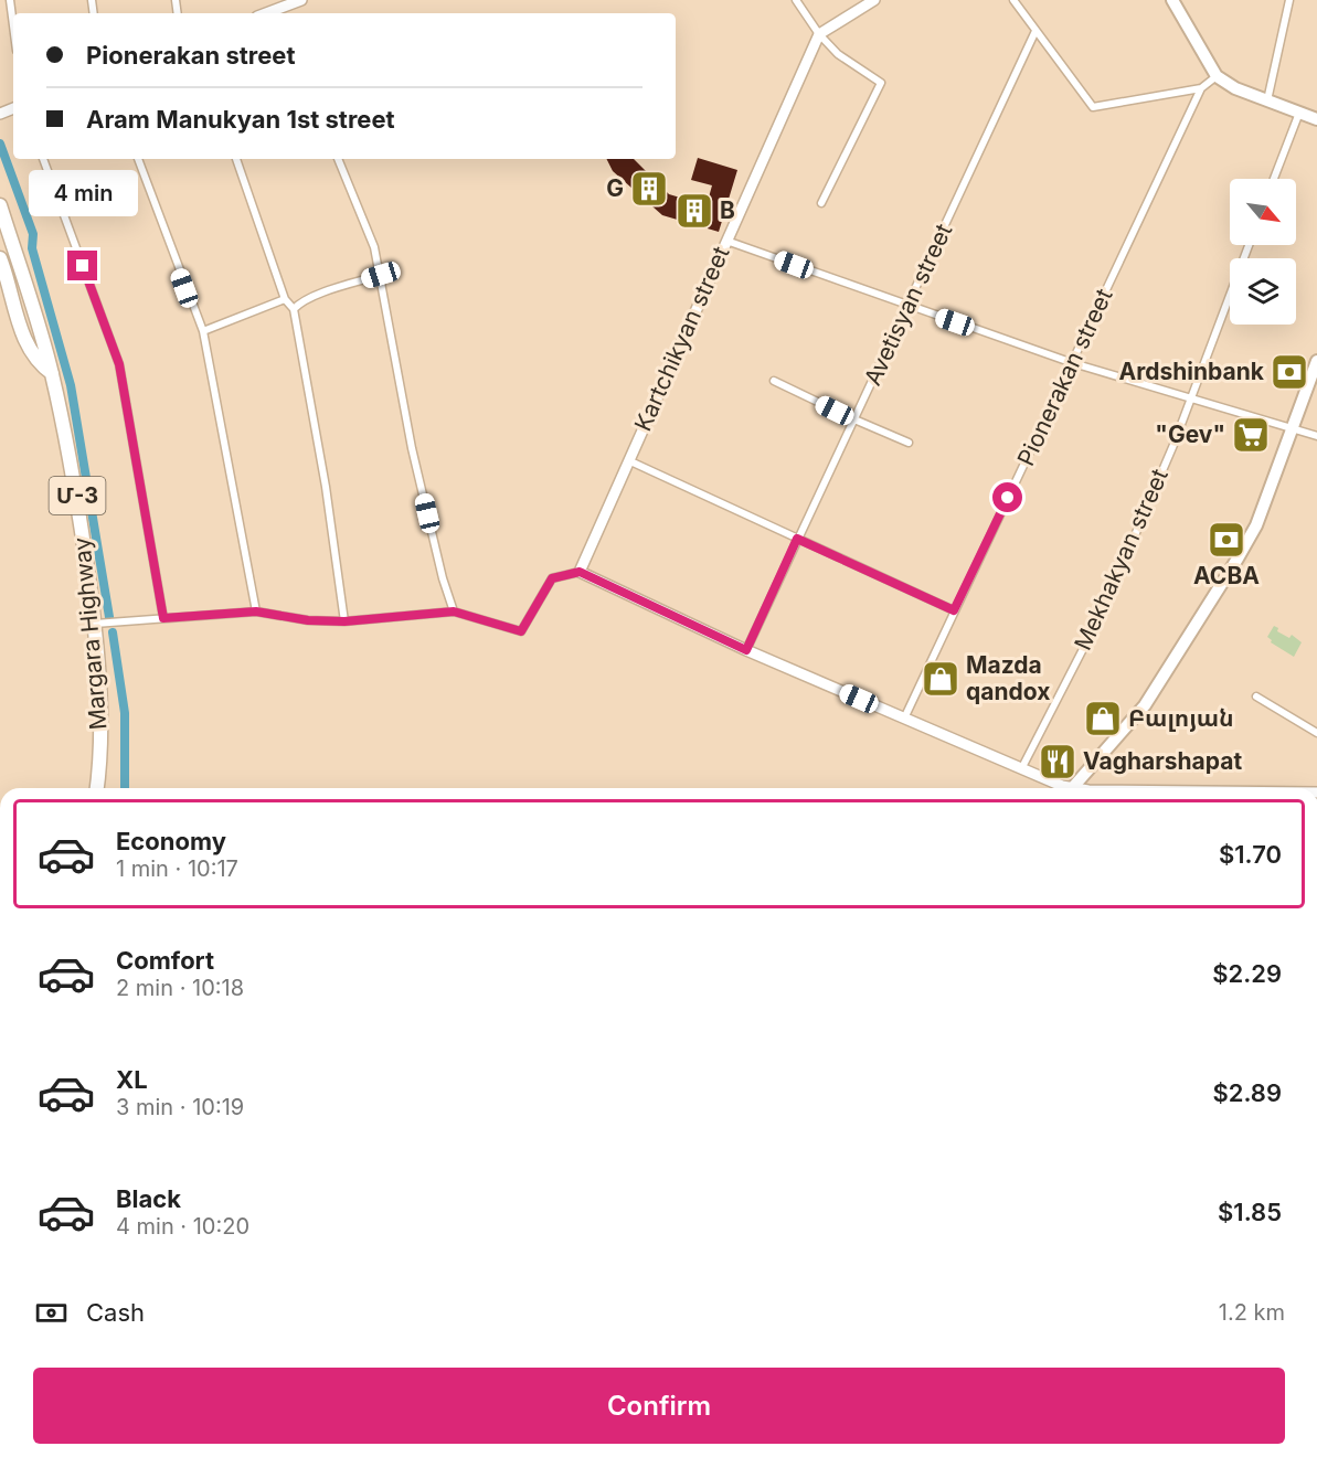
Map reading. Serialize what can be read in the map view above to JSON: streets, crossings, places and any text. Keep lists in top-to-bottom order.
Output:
{
  "streets": {
    "highway": ["Մ-3", "Margara Highway"],
    "street": [
      "Avetisyan street",
      "Kartchikyan street",
      "Pionerakan street",
      "Mekhakyan street"
    ]
  },
  "places": {
    "building": ["G", "B"],
    "bank": ["Ardshinbank", "ACBA"],
    "supermarket": ["\"Gev\""],
    "shop": ["Mazda qandox", "Բալոյան"],
    "restaurant": ["Vagharshapat"]
  },
  "north": "bottom right",
  "page": {
    "banner": ["Pionerakan street", "Aram Manukyan 1st street"],
    "bubble": "4 min",
    "list": [
      {
        "name": "Economy",
        "note": "1 min · 10:17",
        "value": "$1.70"
      },
      {
        "name": "Comfort",
        "note": "2 min · 10:18",
        "value": "$2.29"
      },
      {
        "name": "XL",
        "note": "3 min · 10:19",
        "value": "$2.89"
      },
      {
        "name": "Black",
        "note": "4 min · 10:20",
        "value": "$1.85"
      }
    ],
    "pay": ["Cash", "1.2 km"],
    "buttons": "Confirm"
  }
}
